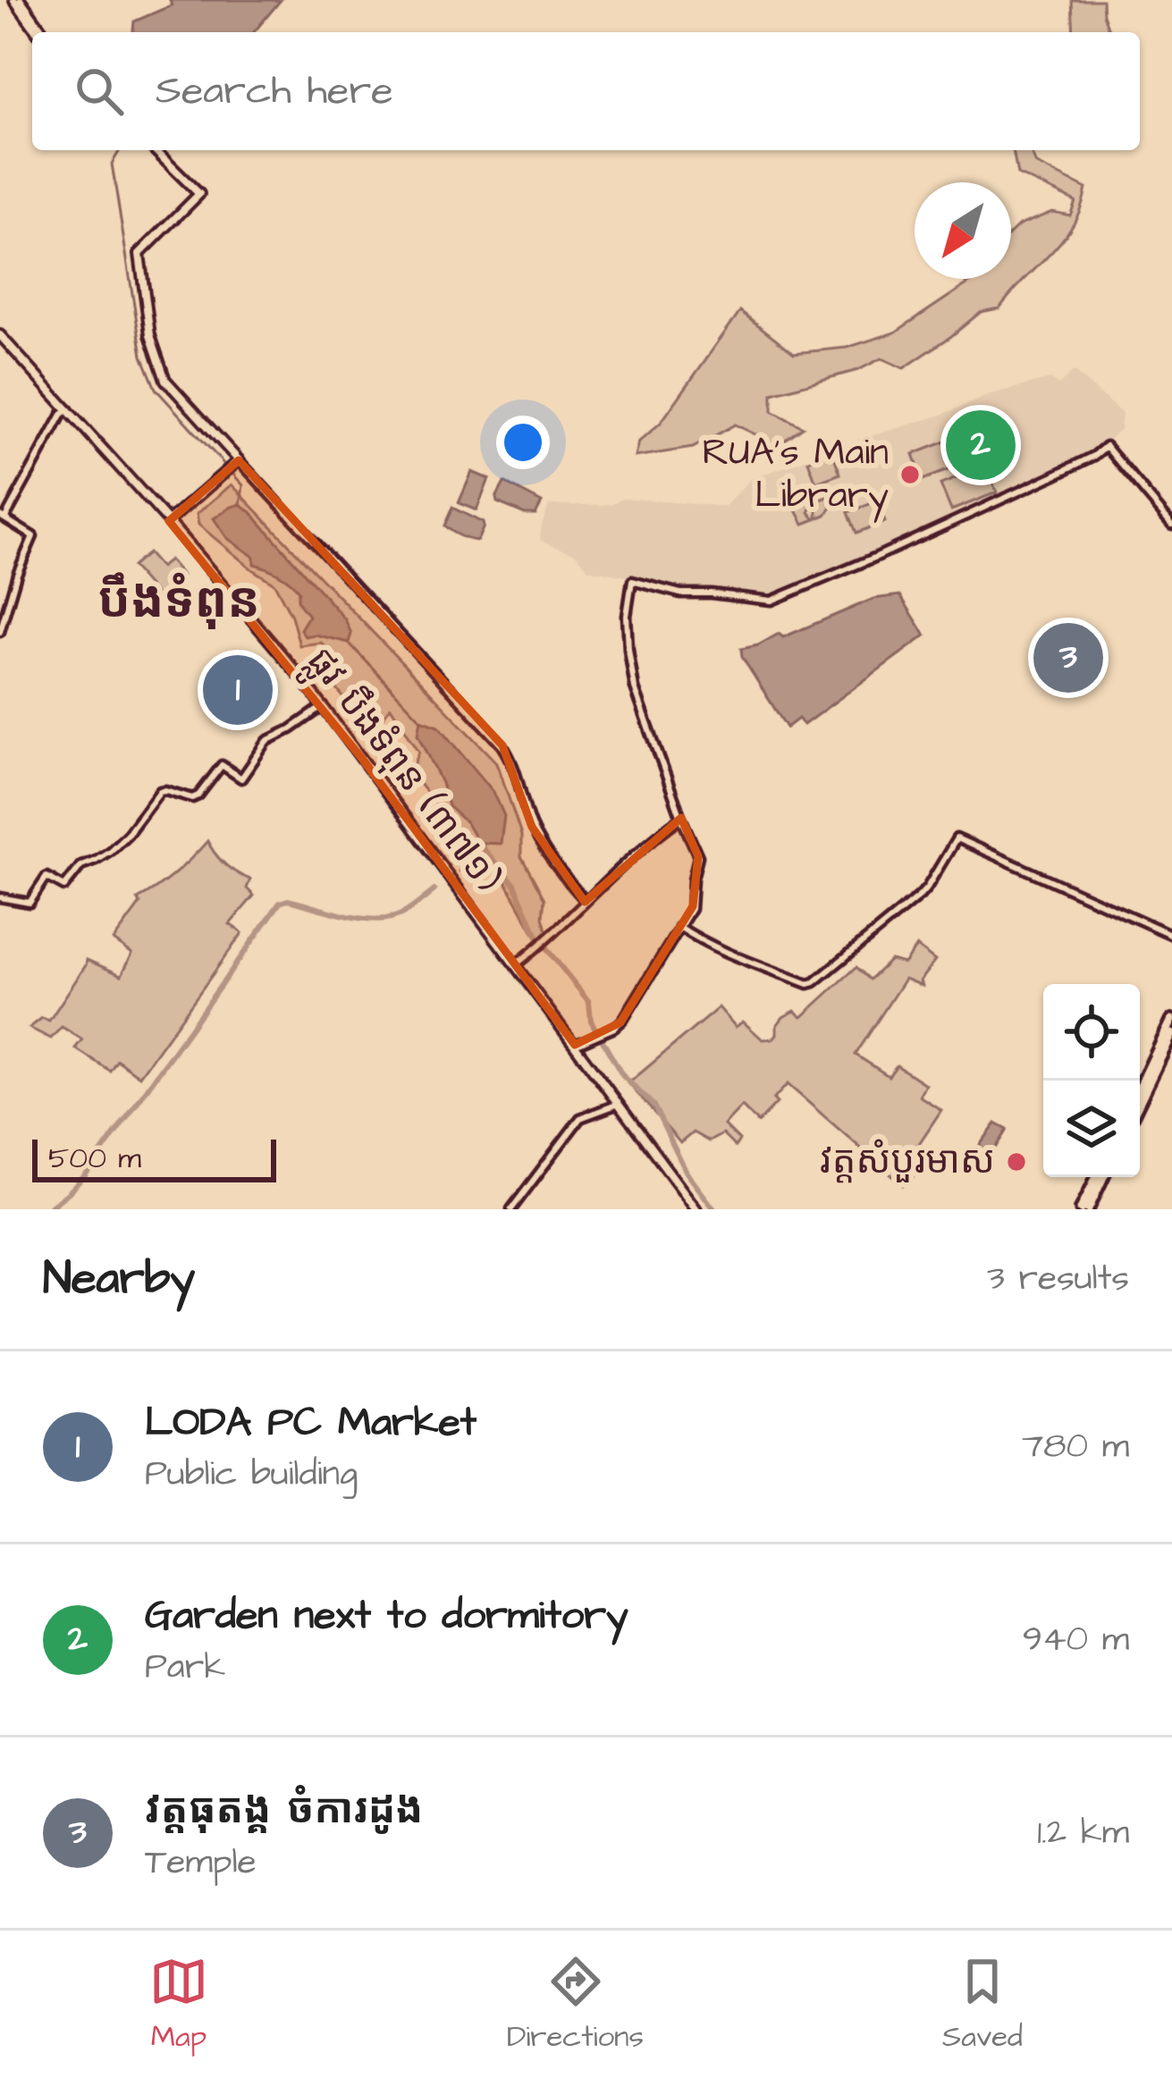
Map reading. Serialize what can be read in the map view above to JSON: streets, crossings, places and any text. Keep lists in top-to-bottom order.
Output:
{
  "streets": {
    "main road": ["ផ្លូវ បឹងទំពុន (៣៧១)"]
  },
  "districts": ["បឹងទំពុន"],
  "places": ["RUA's Main Library", "វត្តសំបួរមាស"],
  "scale_bar": "500 m",
  "north": "bottom left",
  "page": {
    "search": "Search here",
    "pins": ["2", "3", "1"],
    "scale": "500 m",
    "heading": ["Nearby", "3 results"],
    "list": [
      {
        "mark": "1",
        "name": "LODA PC Market",
        "note": "Public building",
        "value": "780 m"
      },
      {
        "mark": "2",
        "name": "Garden next to dormitory",
        "note": "Park",
        "value": "940 m"
      },
      {
        "mark": "3",
        "name": "វត្តធុតង្គ ចំការដូង",
        "note": "Temple",
        "value": "1.2 km"
      }
    ],
    "nav": ["Map", "Directions", "Saved"]
  }
}
